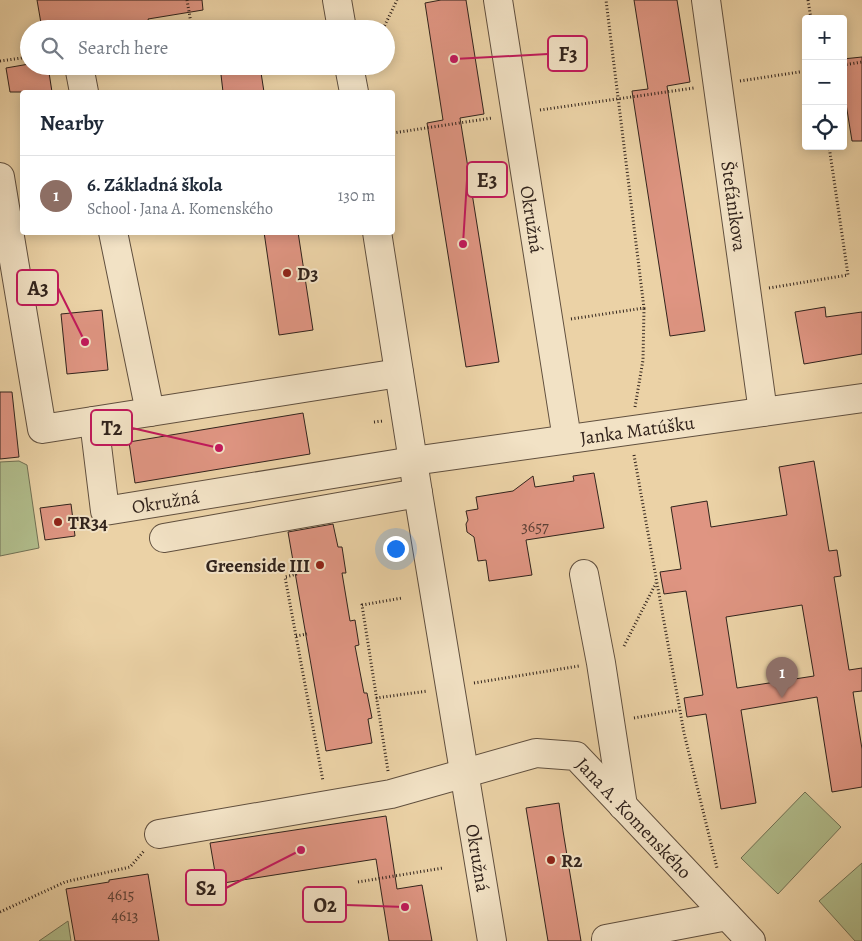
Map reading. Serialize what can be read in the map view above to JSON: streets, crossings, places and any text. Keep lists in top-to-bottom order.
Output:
{
  "streets": {
    "street": [
      "Štefánikova",
      "Okružná",
      "Janka Matúšku",
      "Jana A. Komenského"
    ]
  },
  "crossings": [
    ["Štefánikova", "Janka Matúšku"],
    ["Okružná", "Janka Matúšku"],
    ["Okružná", "Jana A. Komenského"]
  ],
  "places": [
    "F3",
    "E3",
    "D3",
    "A3",
    "T2",
    "TR34",
    "Greenside III",
    "S2",
    "R2",
    "O2"
  ],
  "house_numbers": ["3657", "4615", "4613"],
  "page": {
    "map_buttons": ["+", "−"],
    "search": "Search here",
    "heading": "Nearby",
    "list": [
      {
        "mark": "1",
        "name": "6. Základná škola",
        "note": "School · Jana A. Komenského",
        "value": "130 m"
      }
    ],
    "pins": "1"
  }
}
